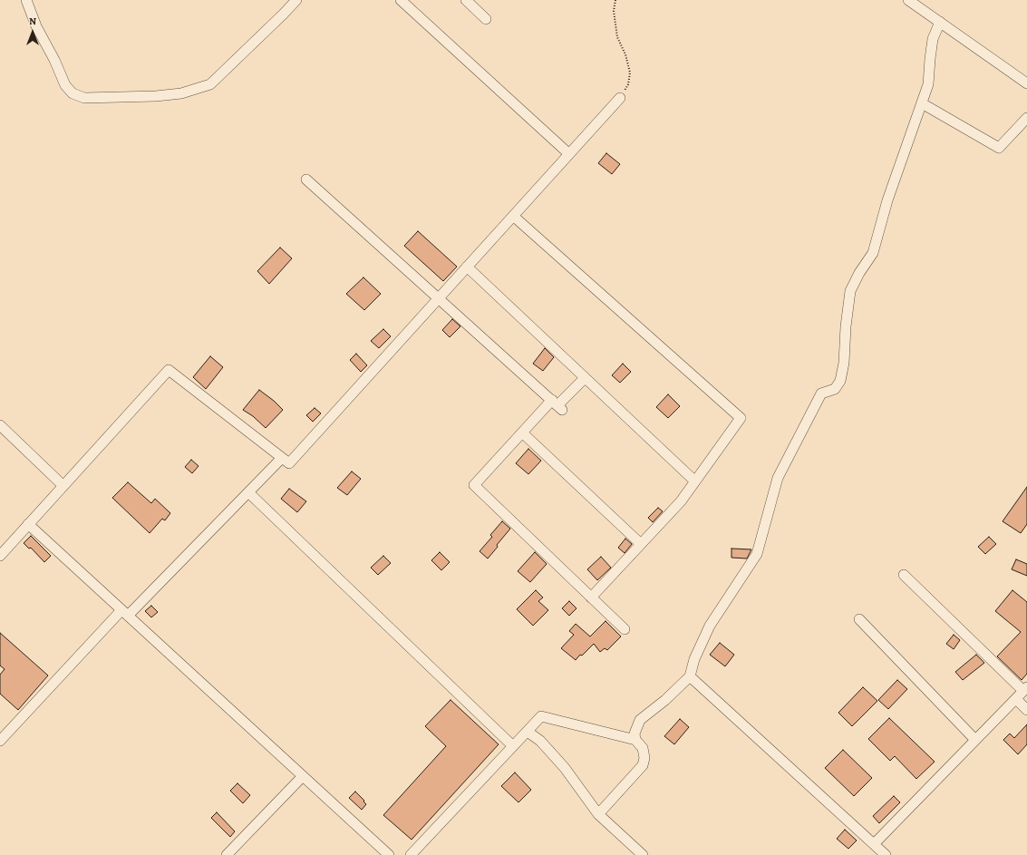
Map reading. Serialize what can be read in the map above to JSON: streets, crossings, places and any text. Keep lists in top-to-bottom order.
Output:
{
  "north": "top"
}
